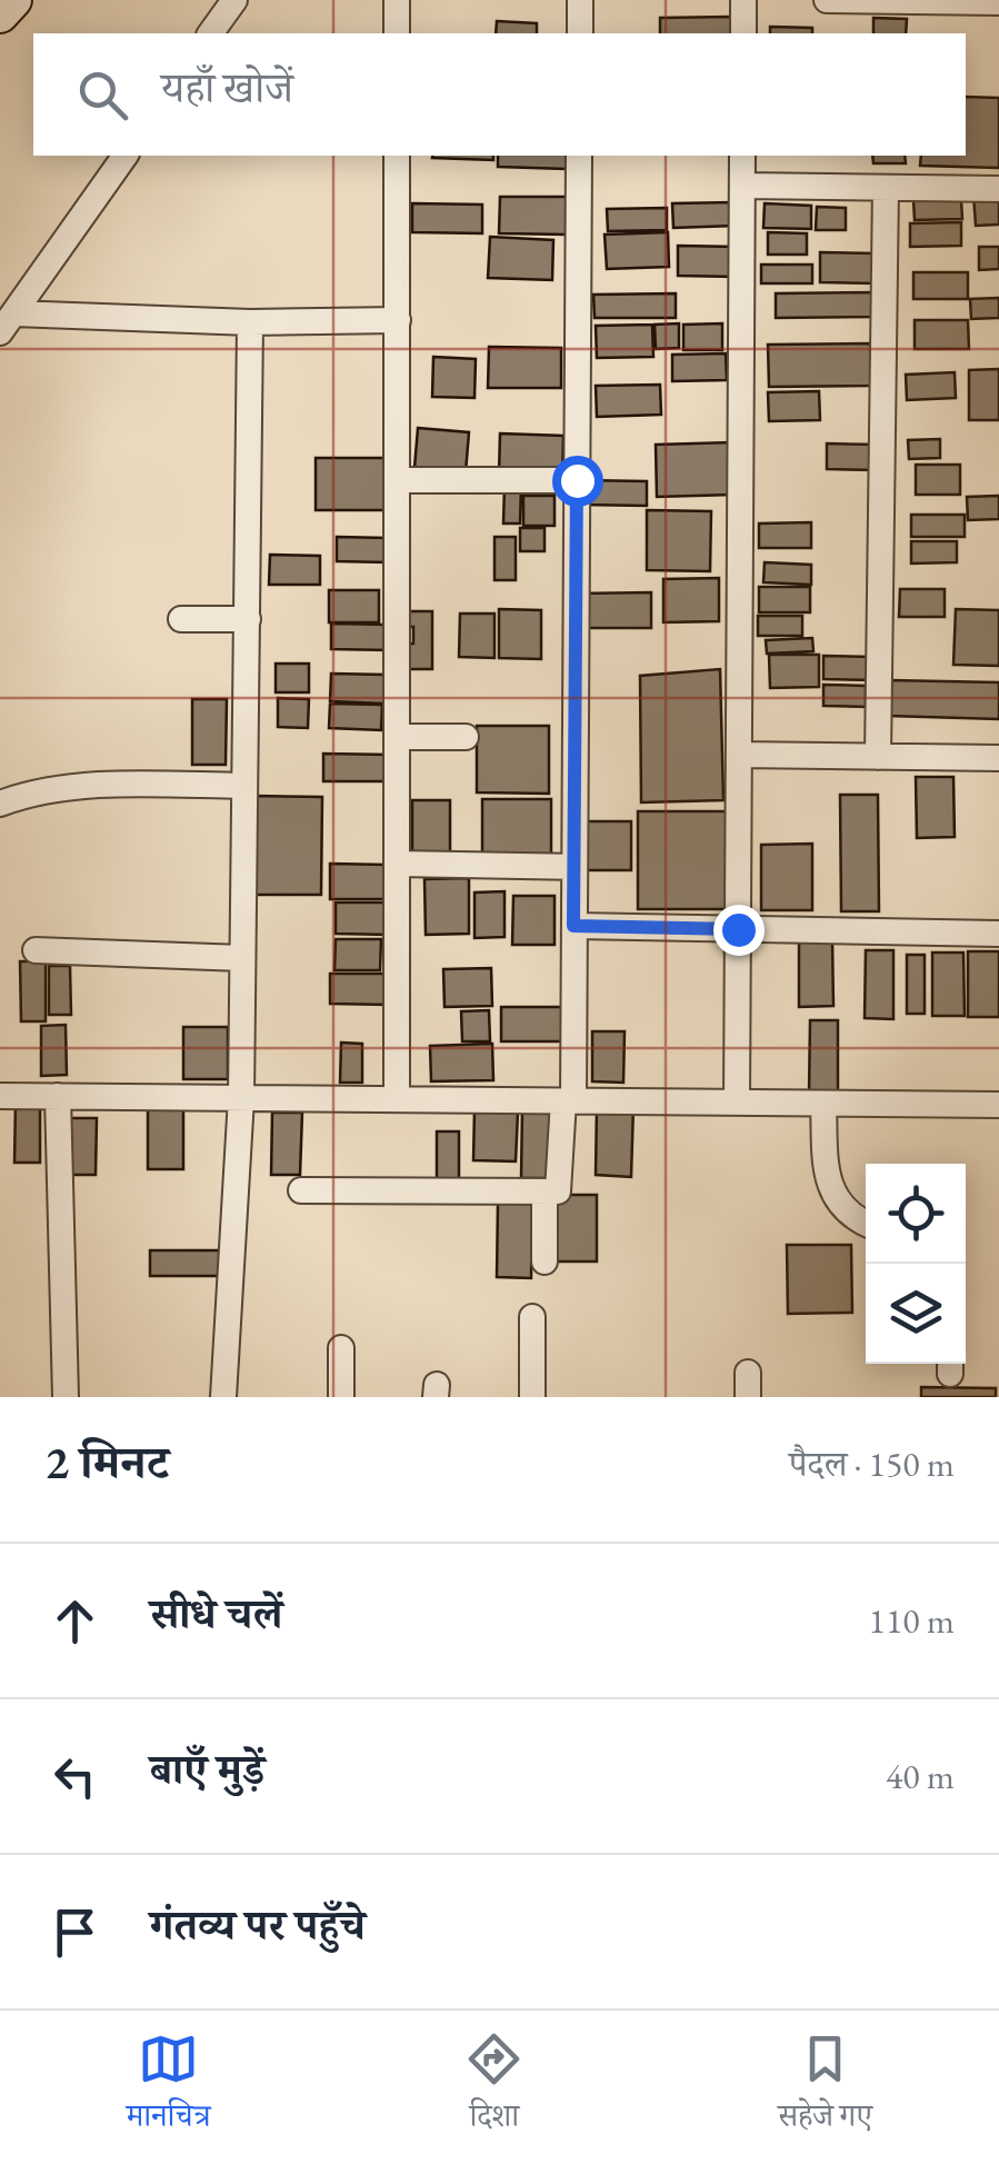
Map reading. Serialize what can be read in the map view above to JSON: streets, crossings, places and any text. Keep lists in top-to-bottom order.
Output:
{
  "page": {
    "search": "यहाँ खोजें",
    "heading": ["2 मिनट", "पैदल · 150 m"],
    "list": [
      ["सीधे चलें", "110 m"],
      ["बाएँ मुड़ें", "40 m"],
      "गंतव्य पर पहुँचे"
    ],
    "nav": ["मानचित्र", "दिशा", "सहेजे गए"]
  }
}
